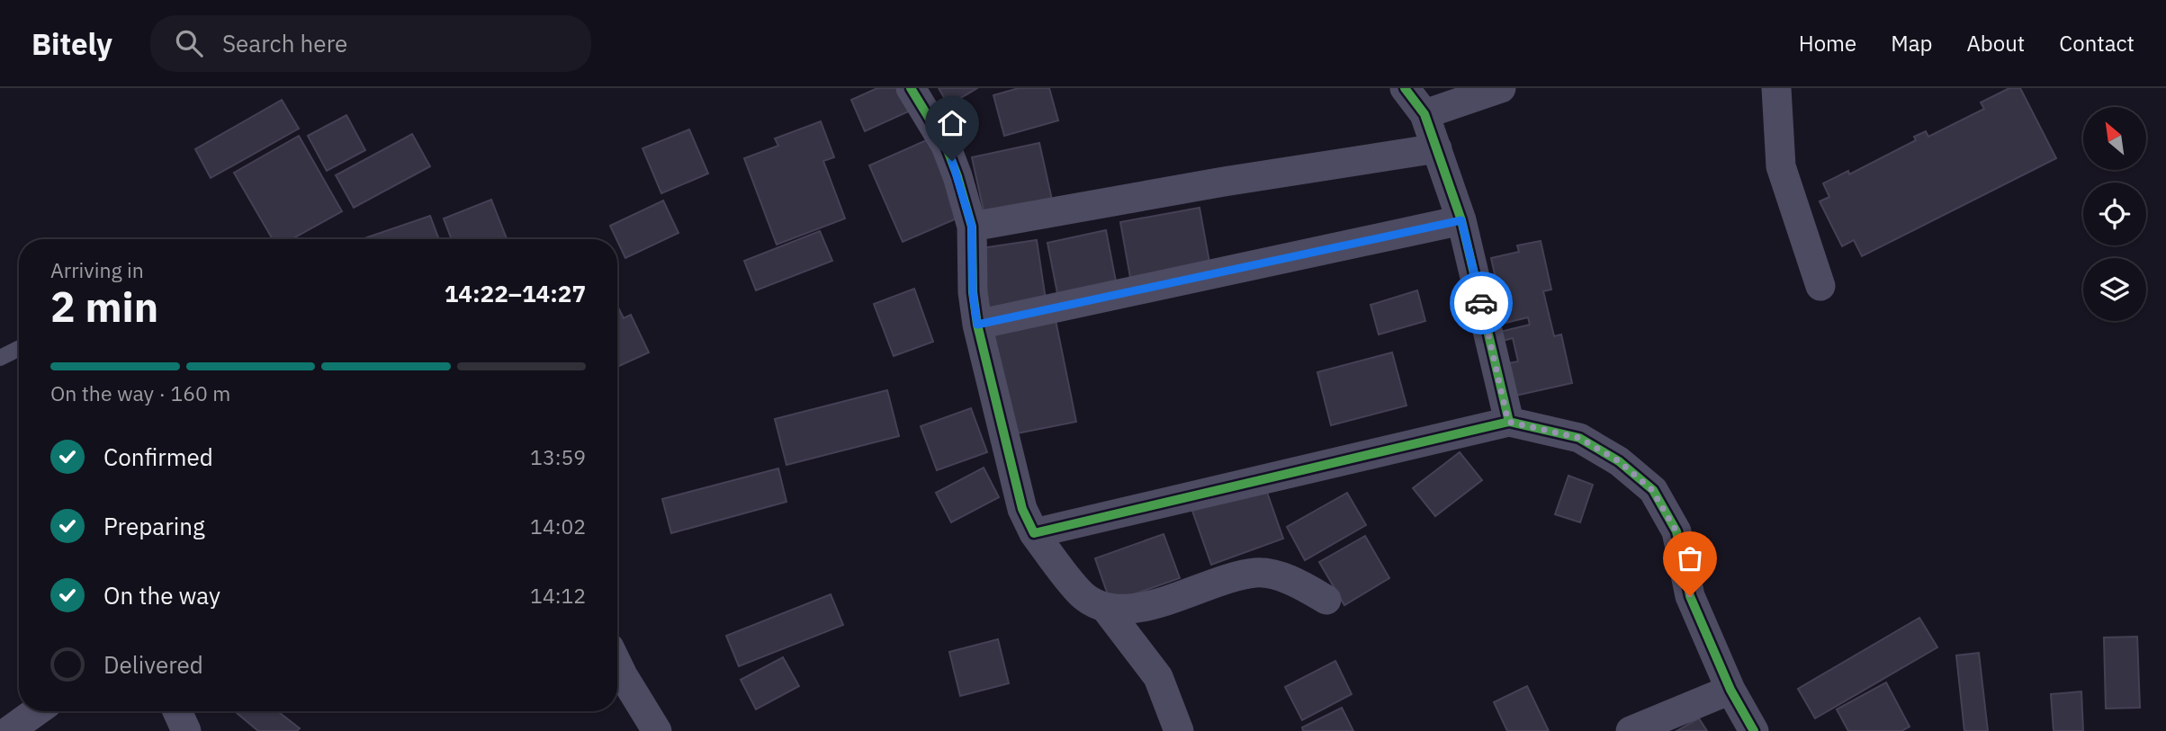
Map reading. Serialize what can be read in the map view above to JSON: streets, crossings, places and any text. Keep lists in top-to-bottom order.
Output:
{
  "north": "top left",
  "page": {
    "header": "Bitely",
    "search": "Search here",
    "nav": [
      "Home",
      "Map",
      "About",
      "Contact"
    ],
    "heading": ["2 min", "Arriving in", "14:22–14:27"],
    "bar": "On the way · 160 m",
    "list": [
      ["Confirmed", "13:59"],
      ["Preparing", "14:02"],
      ["On the way", "14:12"],
      "Delivered"
    ]
  }
}
